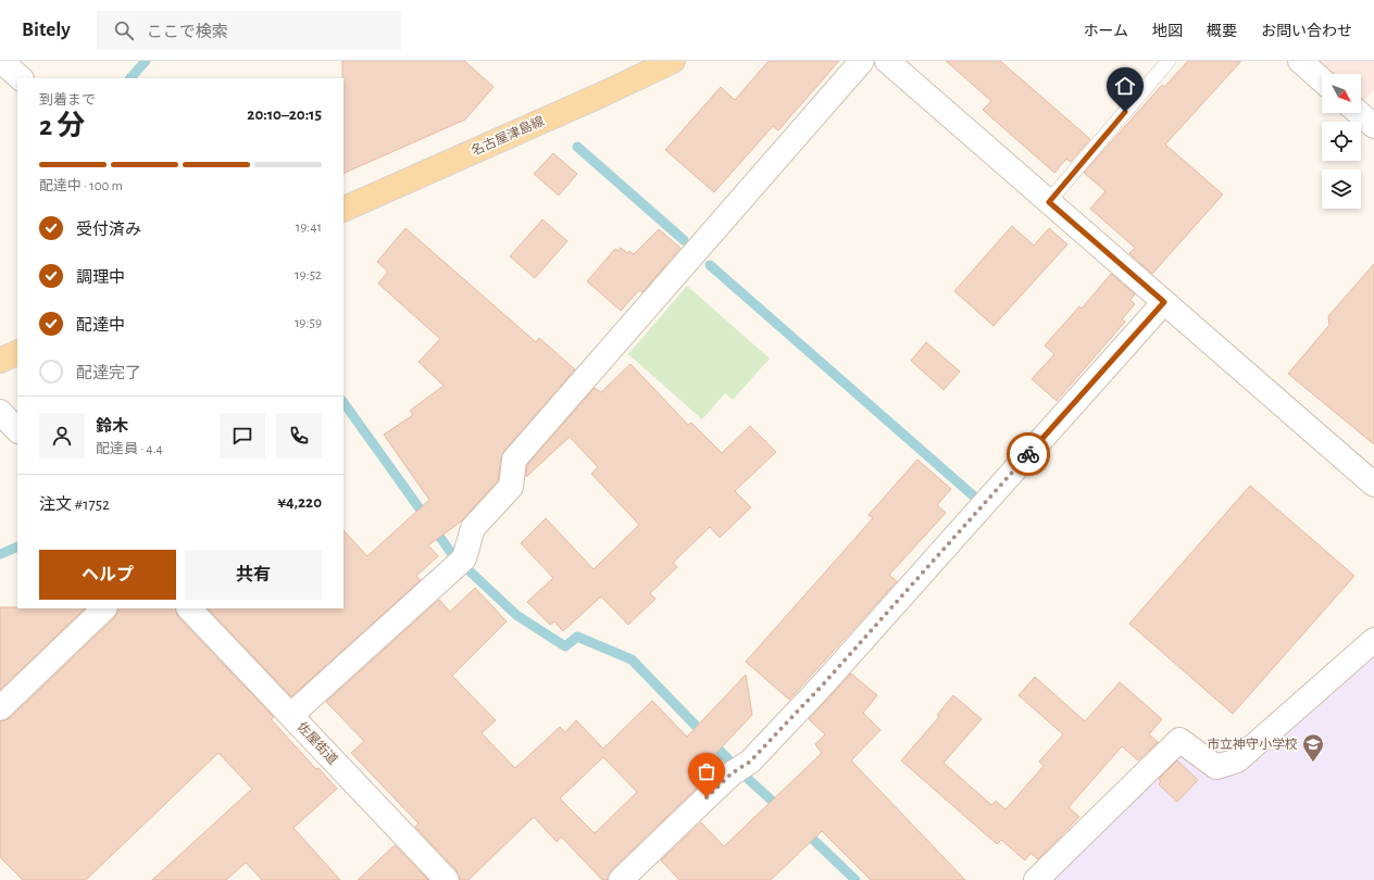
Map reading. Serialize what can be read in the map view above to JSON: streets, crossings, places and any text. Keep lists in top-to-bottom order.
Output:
{
  "streets": {
    "main road": ["名古屋津島線"],
    "street": ["佐屋街道"]
  },
  "places": {
    "school or university": ["市立神守小学校"]
  },
  "north": "bottom right",
  "page": {
    "header": "Bitely",
    "search": "ここで検索",
    "nav": [
      "ホーム",
      "地図",
      "概要",
      "お問い合わせ"
    ],
    "heading": ["2 分", "到着まで", "20:10–20:15"],
    "panel": [
      "鈴木",
      "配達員 · 4.4",
      "注文 #1752",
      "¥4,220"
    ],
    "bar": "配達中 · 100 m",
    "list": [
      ["受付済み", "19:41"],
      ["調理中", "19:52"],
      ["配達中", "19:59"],
      "配達完了"
    ],
    "buttons": ["ヘルプ", "共有"]
  }
}
